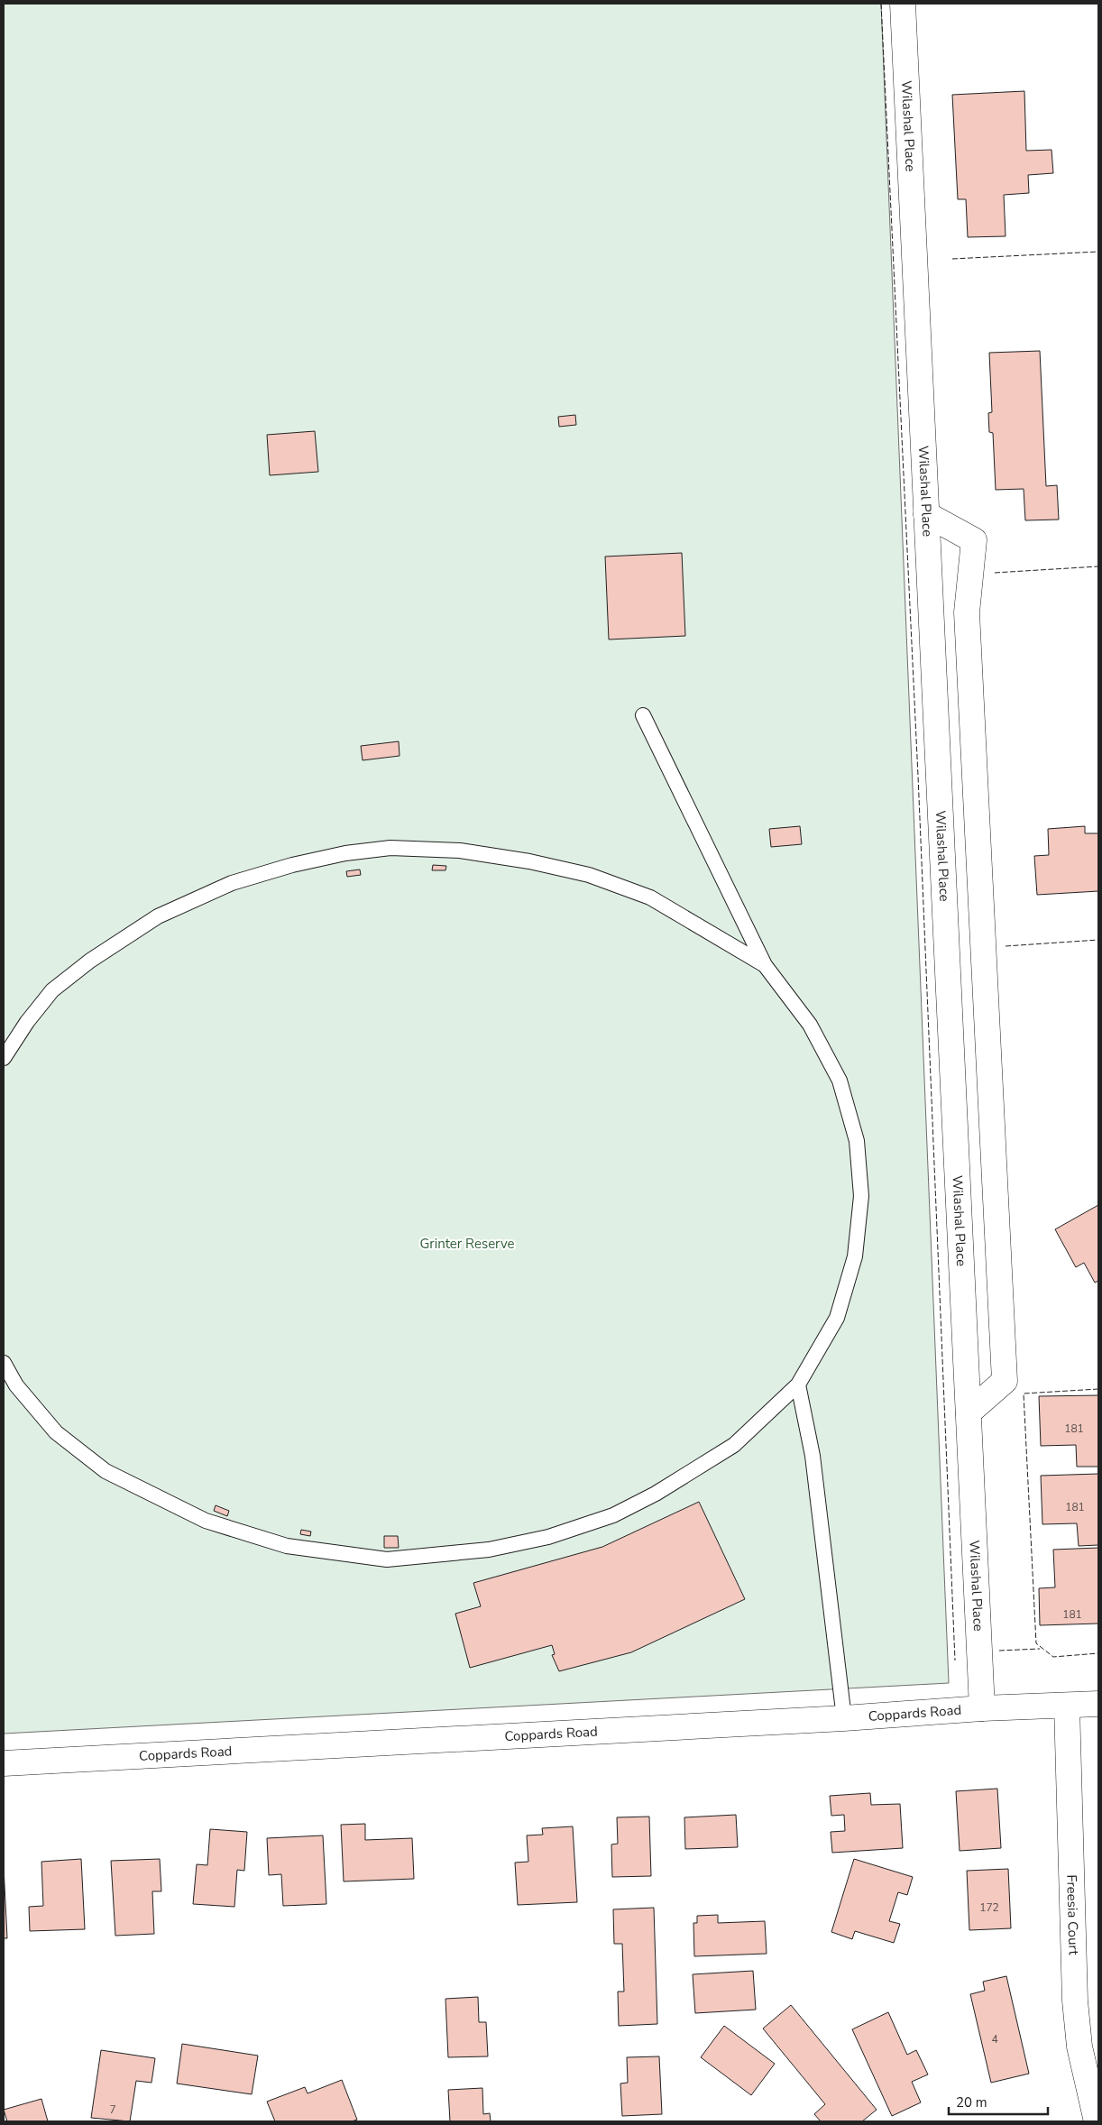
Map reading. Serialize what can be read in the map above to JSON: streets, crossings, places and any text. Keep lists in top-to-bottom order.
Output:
{
  "streets": {
    "street": ["Wilashal Place", "Coppards Road", "Freesia Court"]
  },
  "crossings": [
    ["Wilashal Place", "Coppards Road"],
    ["Coppards Road", "Freesia Court"]
  ],
  "parks": ["Grinter Reserve"],
  "house_numbers": [
    "181",
    "181",
    "181",
    "172",
    "4",
    "7"
  ],
  "scale_bar": "20 m"
}
